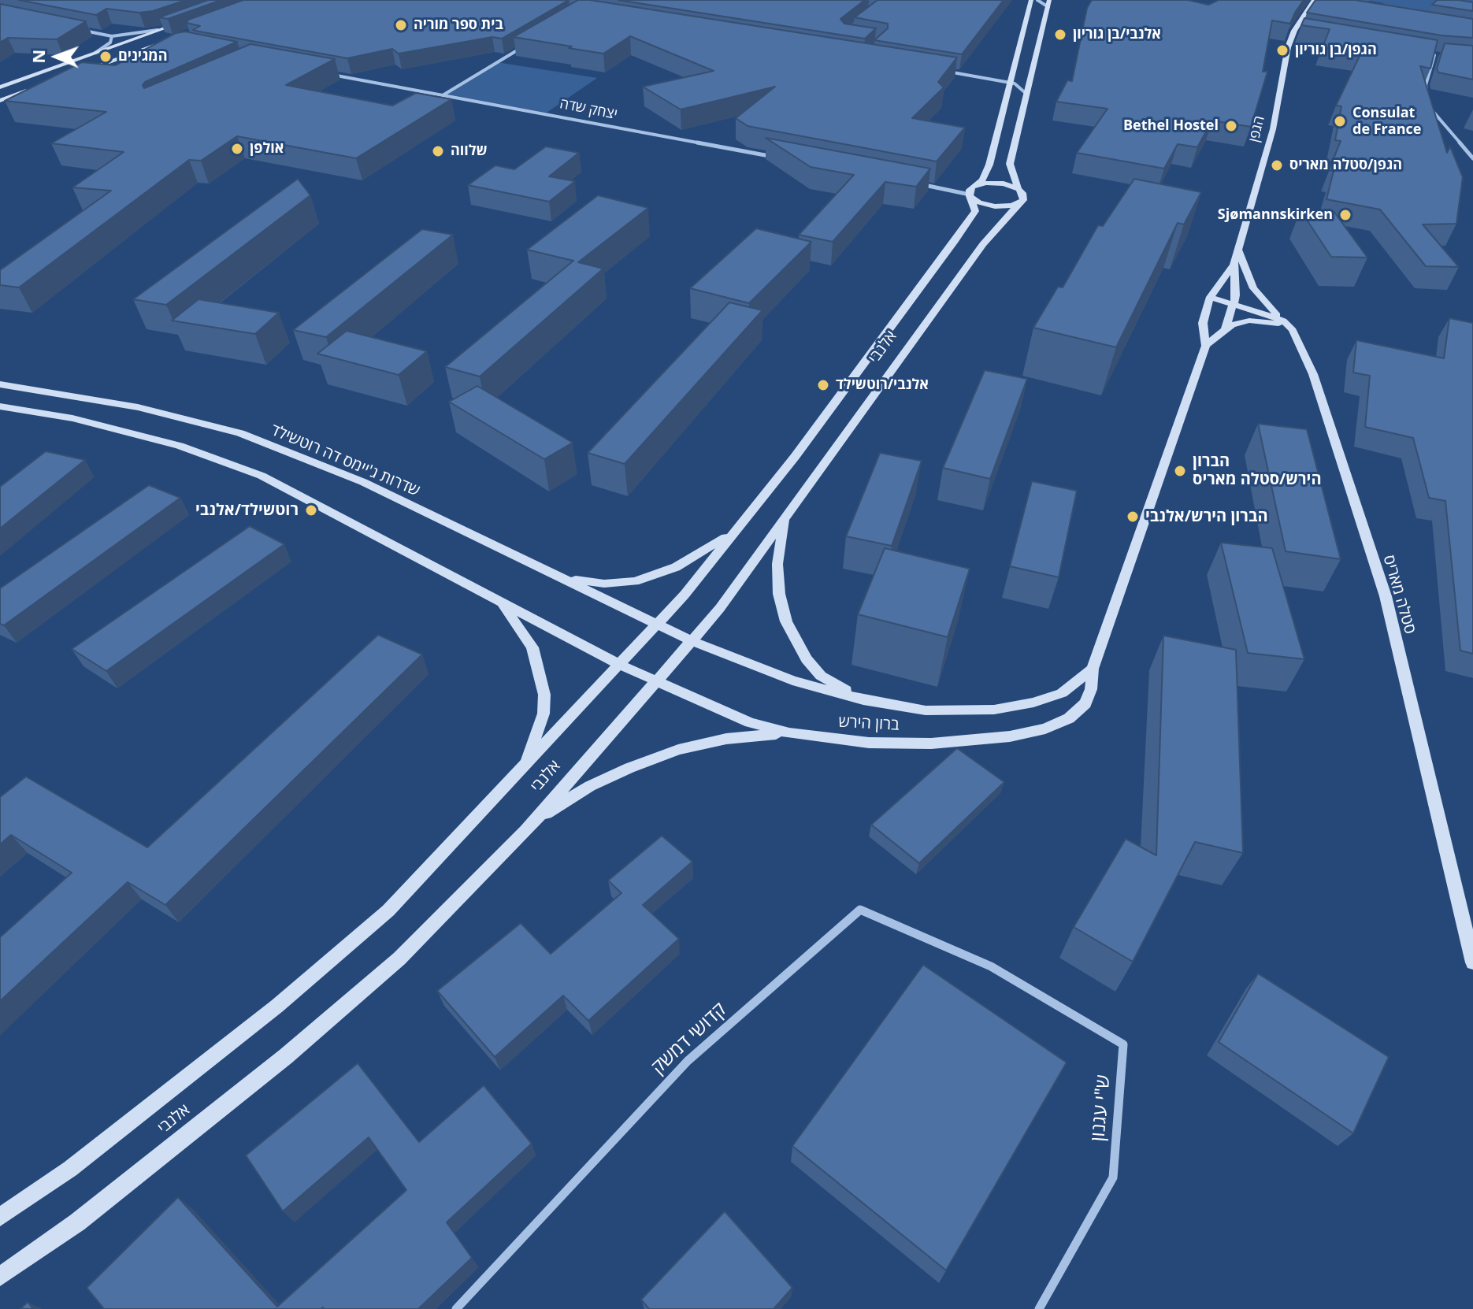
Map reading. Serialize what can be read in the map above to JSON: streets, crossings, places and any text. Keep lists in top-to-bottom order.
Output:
{
  "streets": {
    "street": [
      "יצחק שדה",
      "הגפן",
      "אלנבי",
      "שדרות ג'יימס דה רוטשילד",
      "סטלה מאריס",
      "ברון הירש",
      "קדושי דמשק",
      "ש\"י עגנון"
    ]
  },
  "crossings": [
    ["הגפן", "ברון הירש"],
    ["אלנבי", "שדרות ג'יימס דה רוטשילד"],
    ["אלנבי", "ברון הירש"],
    ["שדרות ג'יימס דה רוטשילד", "ברון הירש"],
    ["קדושי דמשק", "ש\"י עגנון"]
  ],
  "places": [
    "בית ספר מוריה",
    "אלנבי/בן גוריון",
    "הגפן/בן גוריון",
    "המגינים",
    "Consulat de France",
    "Bethel Hostel",
    "אולפן",
    "שלווה",
    "הגפן/סטלה מאריס",
    "Sjømannskirken",
    "אלנבי/רוטשילד",
    "הברון הירש/סטלה מאריס",
    "רוטשילד/אלנבי",
    "הברון הירש/אלנבי"
  ],
  "north": "left"
}
